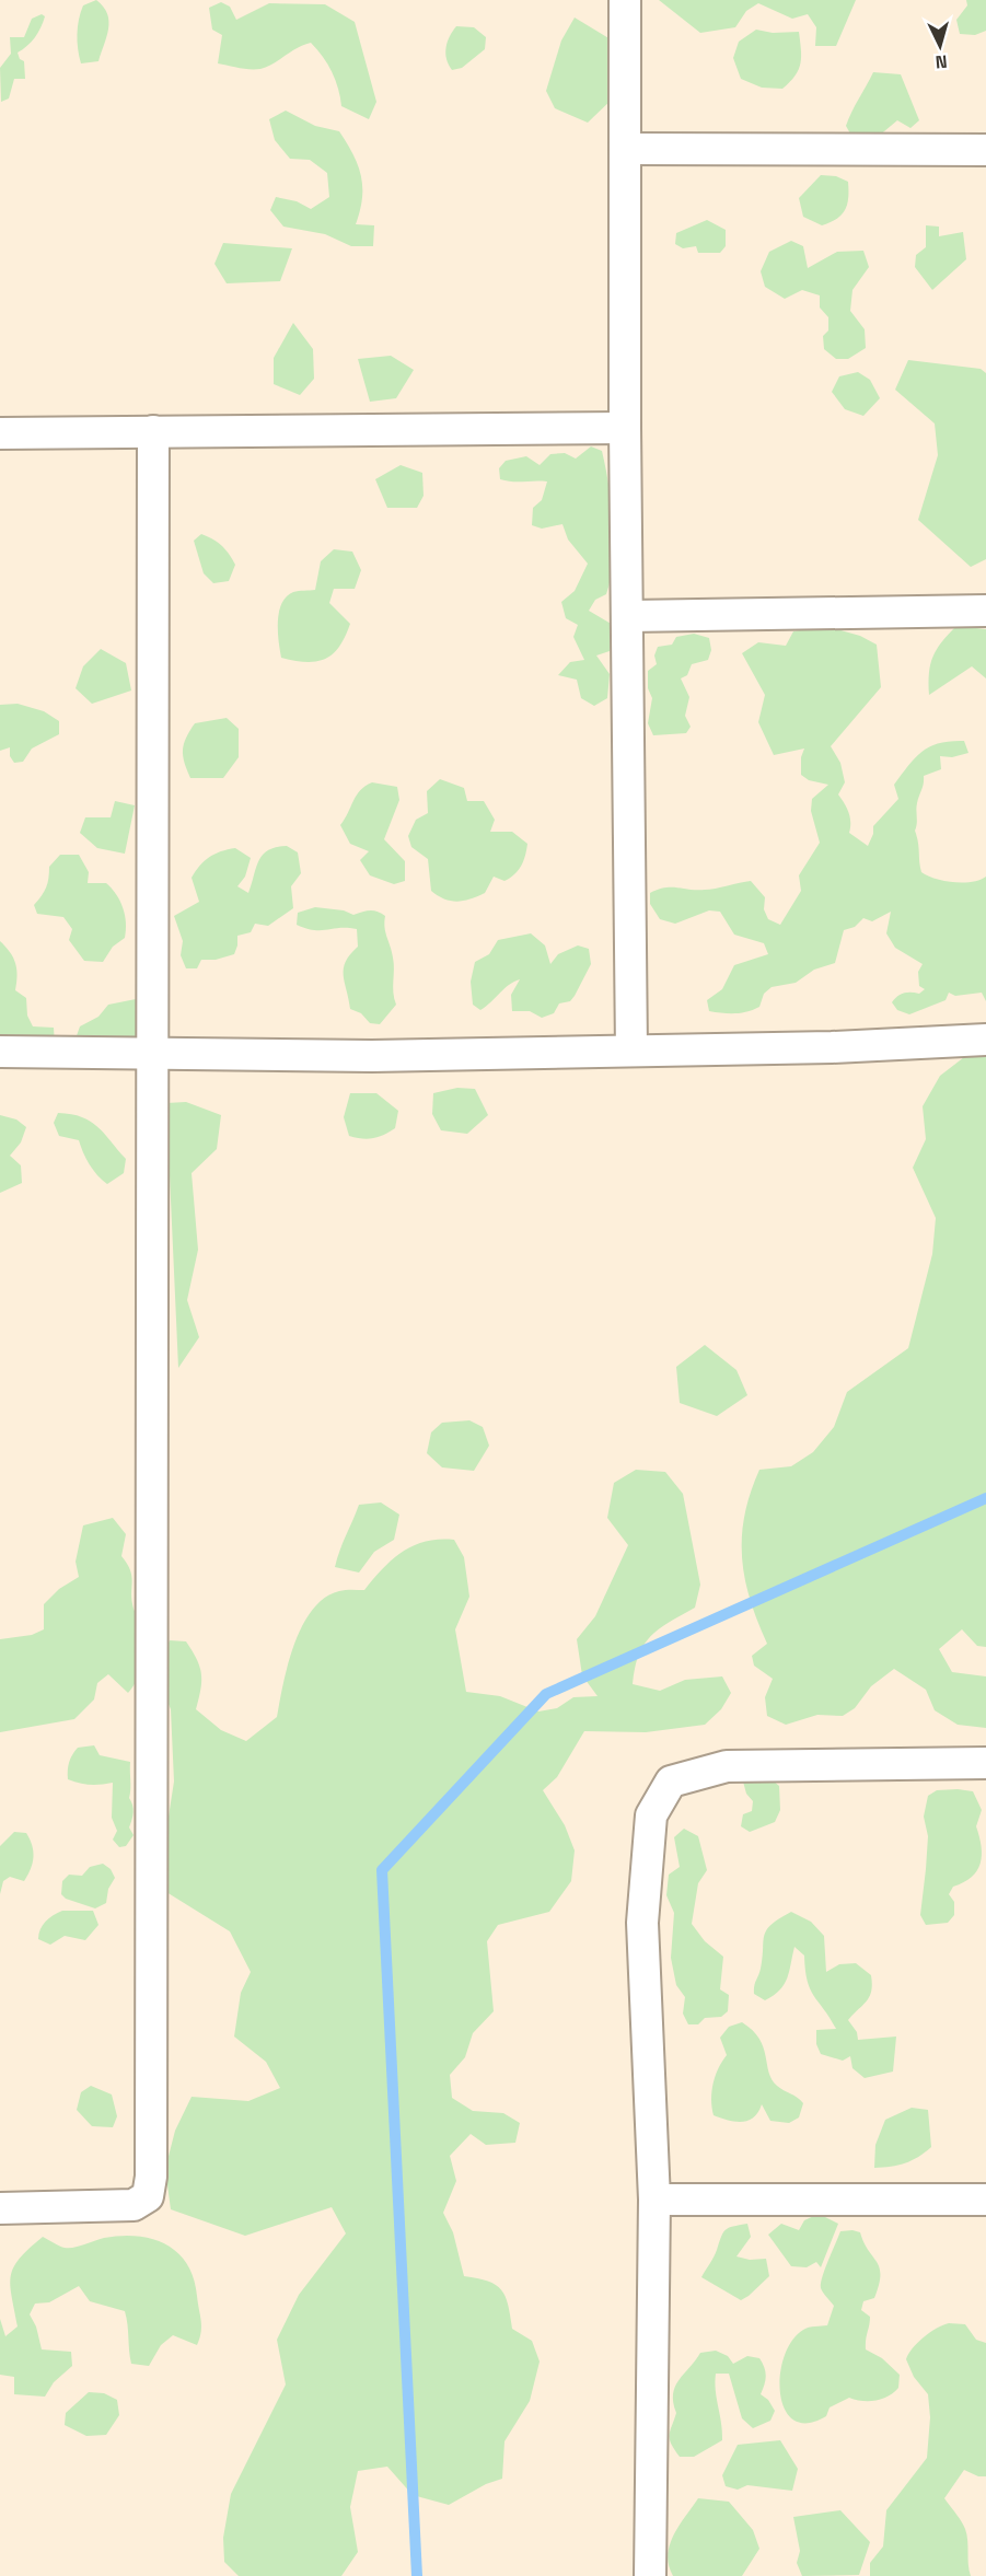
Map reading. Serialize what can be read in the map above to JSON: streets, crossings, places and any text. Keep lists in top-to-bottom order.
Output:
{
  "north": "bottom"
}
